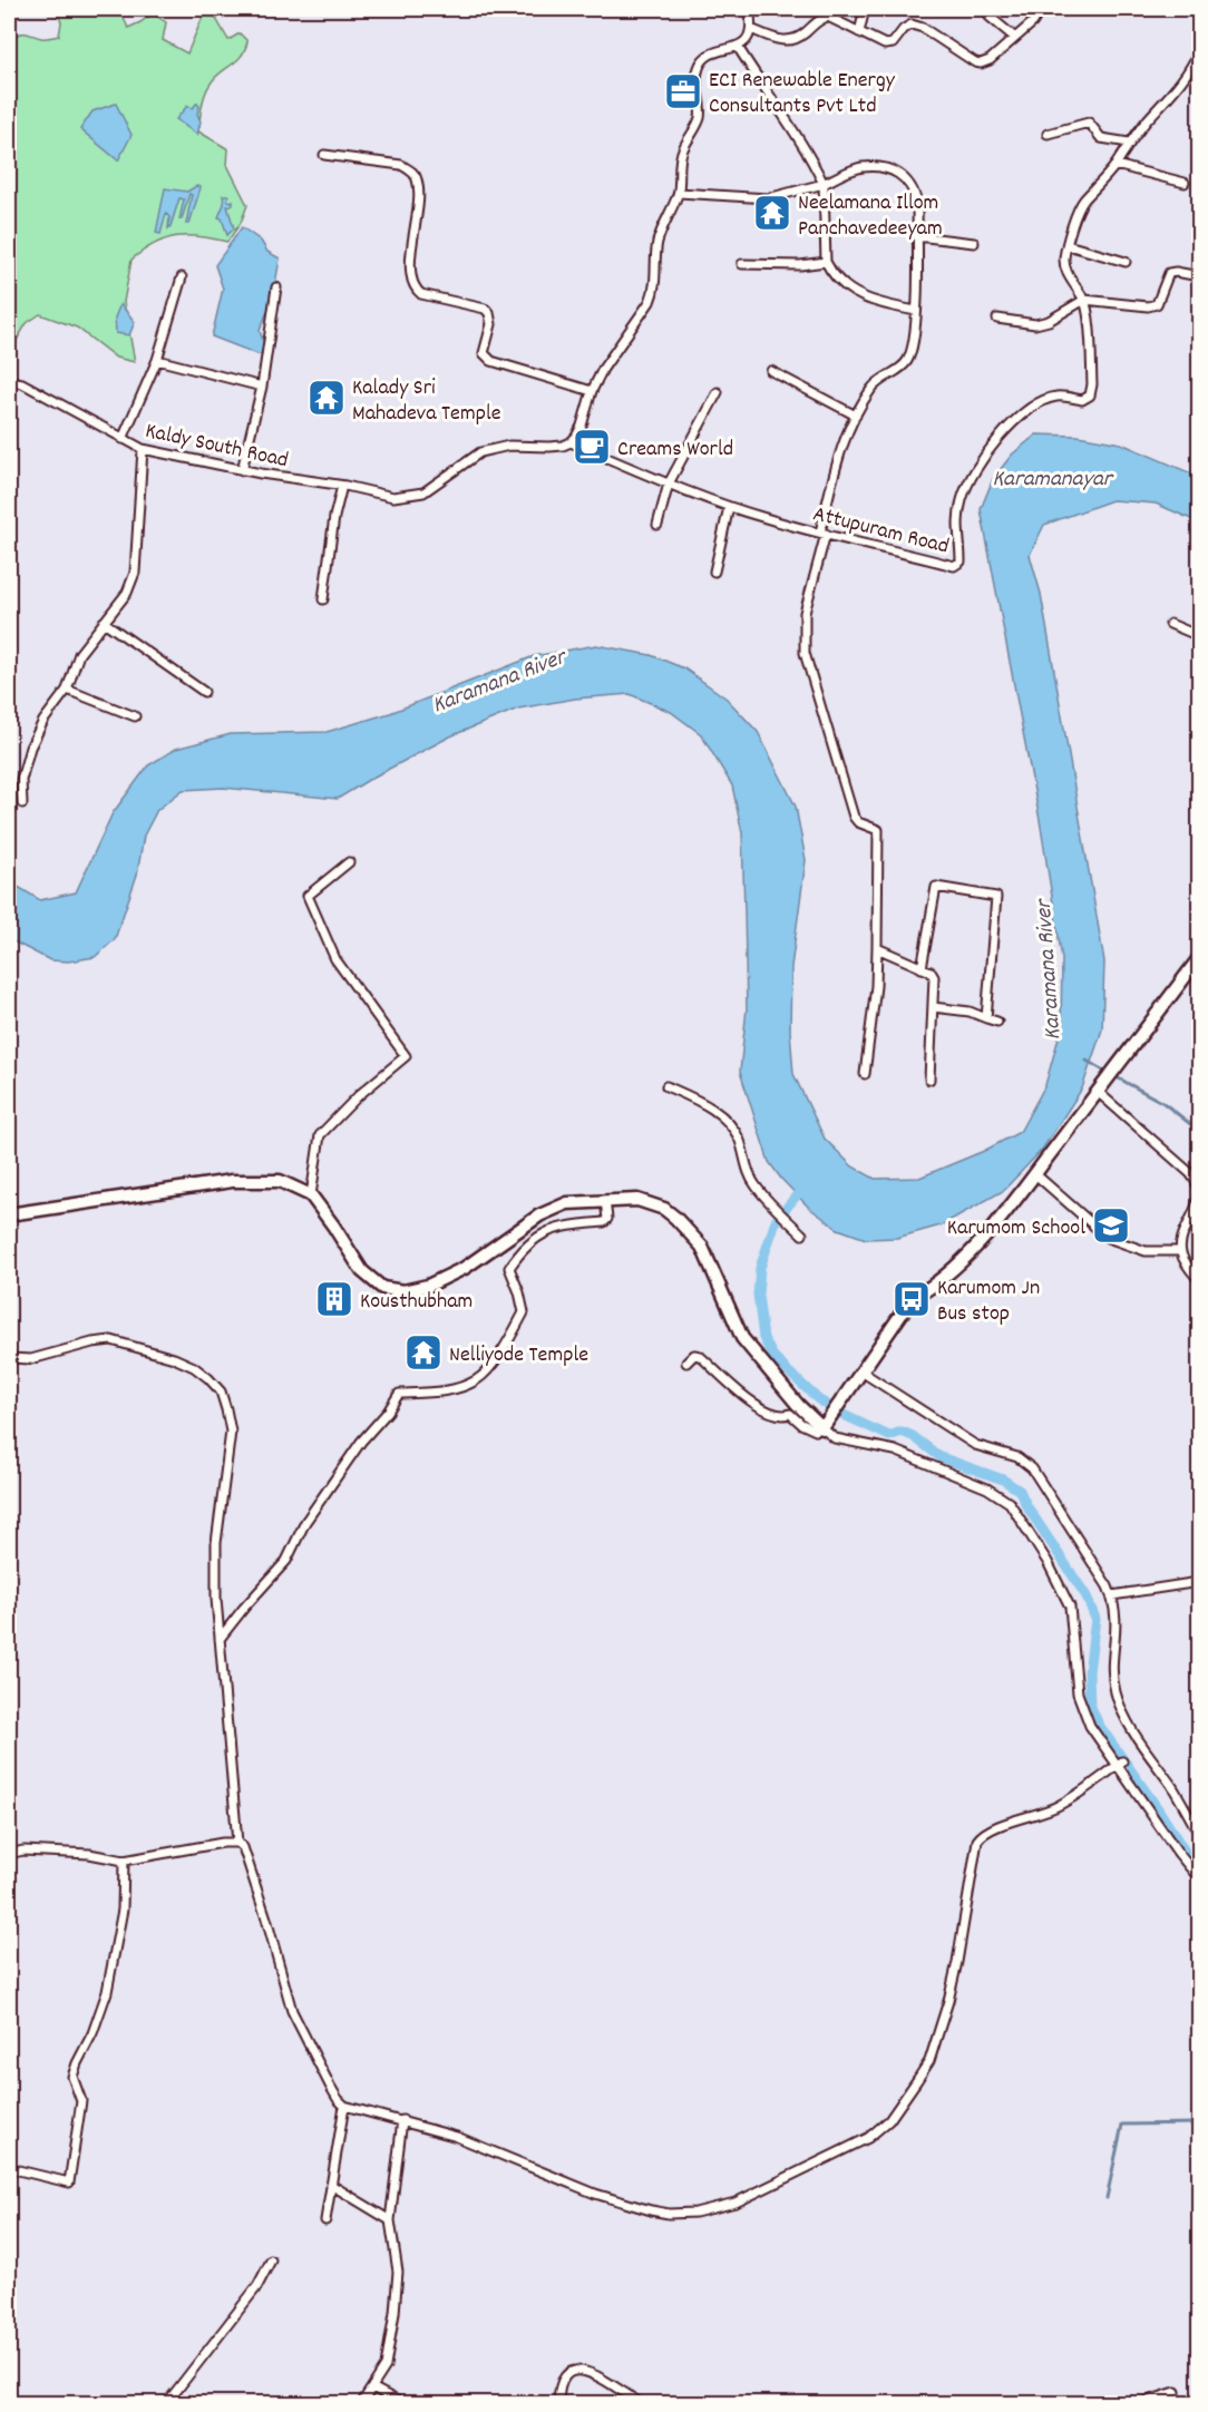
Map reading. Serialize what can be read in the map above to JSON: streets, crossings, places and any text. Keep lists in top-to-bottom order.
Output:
{
  "streets": {
    "street": ["Kaldy South Road", "Attupuram Road"]
  },
  "crossings": [
    ["Kaldy South Road", "Attupuram Road"]
  ],
  "water": ["Karamanayar", "Karamana River"],
  "places": {
    "office": ["ECI Renewable Energy Consultants Pvt Ltd"],
    "temple": ["Neelamana Illom Panchavedeeyam", "Kalady Sri Mahadeva Temple", "Nelliyode Temple"],
    "cafe": ["Creams World"],
    "school or university": ["Karumom School"],
    "building": ["Kousthubham"],
    "bus stop": ["Karumom Jn Bus stop"]
  }
}
